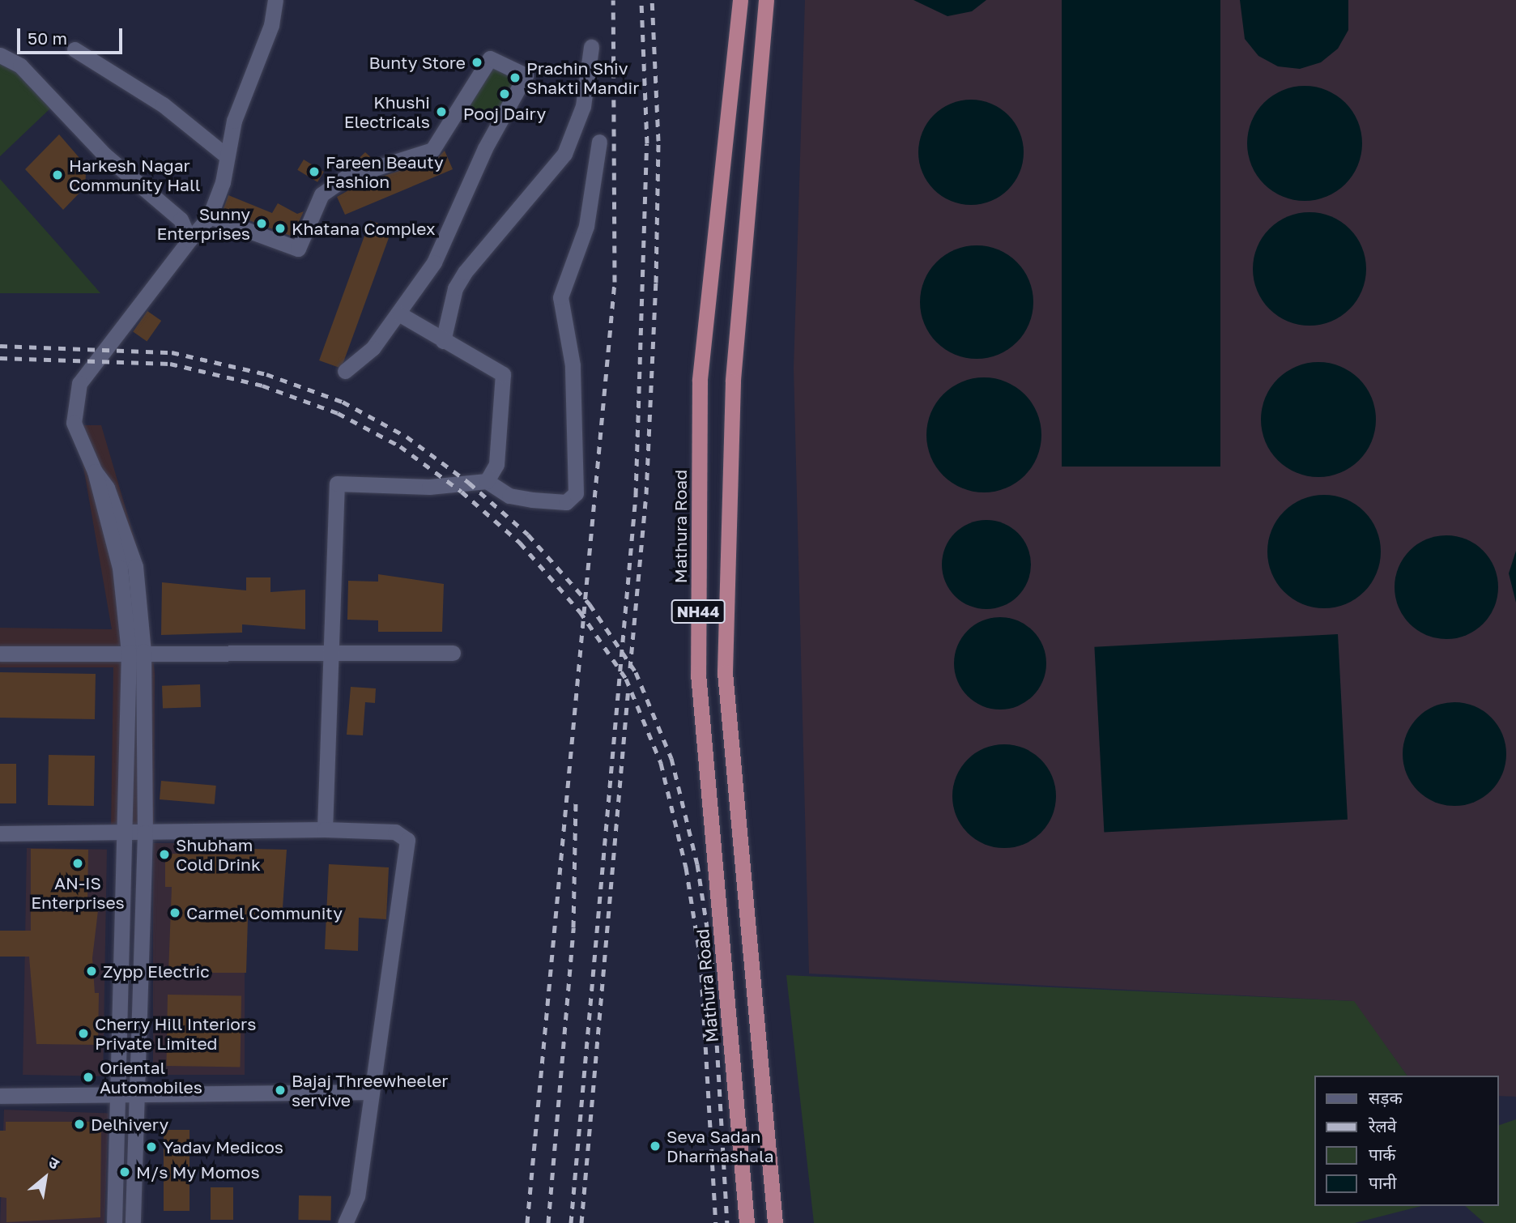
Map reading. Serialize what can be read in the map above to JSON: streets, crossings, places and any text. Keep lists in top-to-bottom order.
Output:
{
  "streets": {
    "highway": ["Mathura Road", "NH44"]
  },
  "places": [
    "Bunty Store",
    "Prachin Shiv Shakti Mandir",
    "Pooj Dairy",
    "Khushi Electricals",
    "Fareen Beauty Fashion",
    "Harkesh Nagar Community Hall",
    "Sunny Enterprises",
    "Khatana Complex",
    "Shubham Cold Drink",
    "AN-IS Enterprises",
    "Carmel Community",
    "Zypp Electric",
    "Cherry Hill Interiors Private Limited",
    "Oriental Automobiles",
    "Bajaj Threewheeler servive",
    "Delhivery",
    "Seva Sadan Dharmashala",
    "Yadav Medicos",
    "M/s My Momos"
  ],
  "legend": [
    "सड़क",
    "रेलवे",
    "पार्क",
    "पानी"
  ],
  "scale_bar": "50 m",
  "north": "top right"
}
